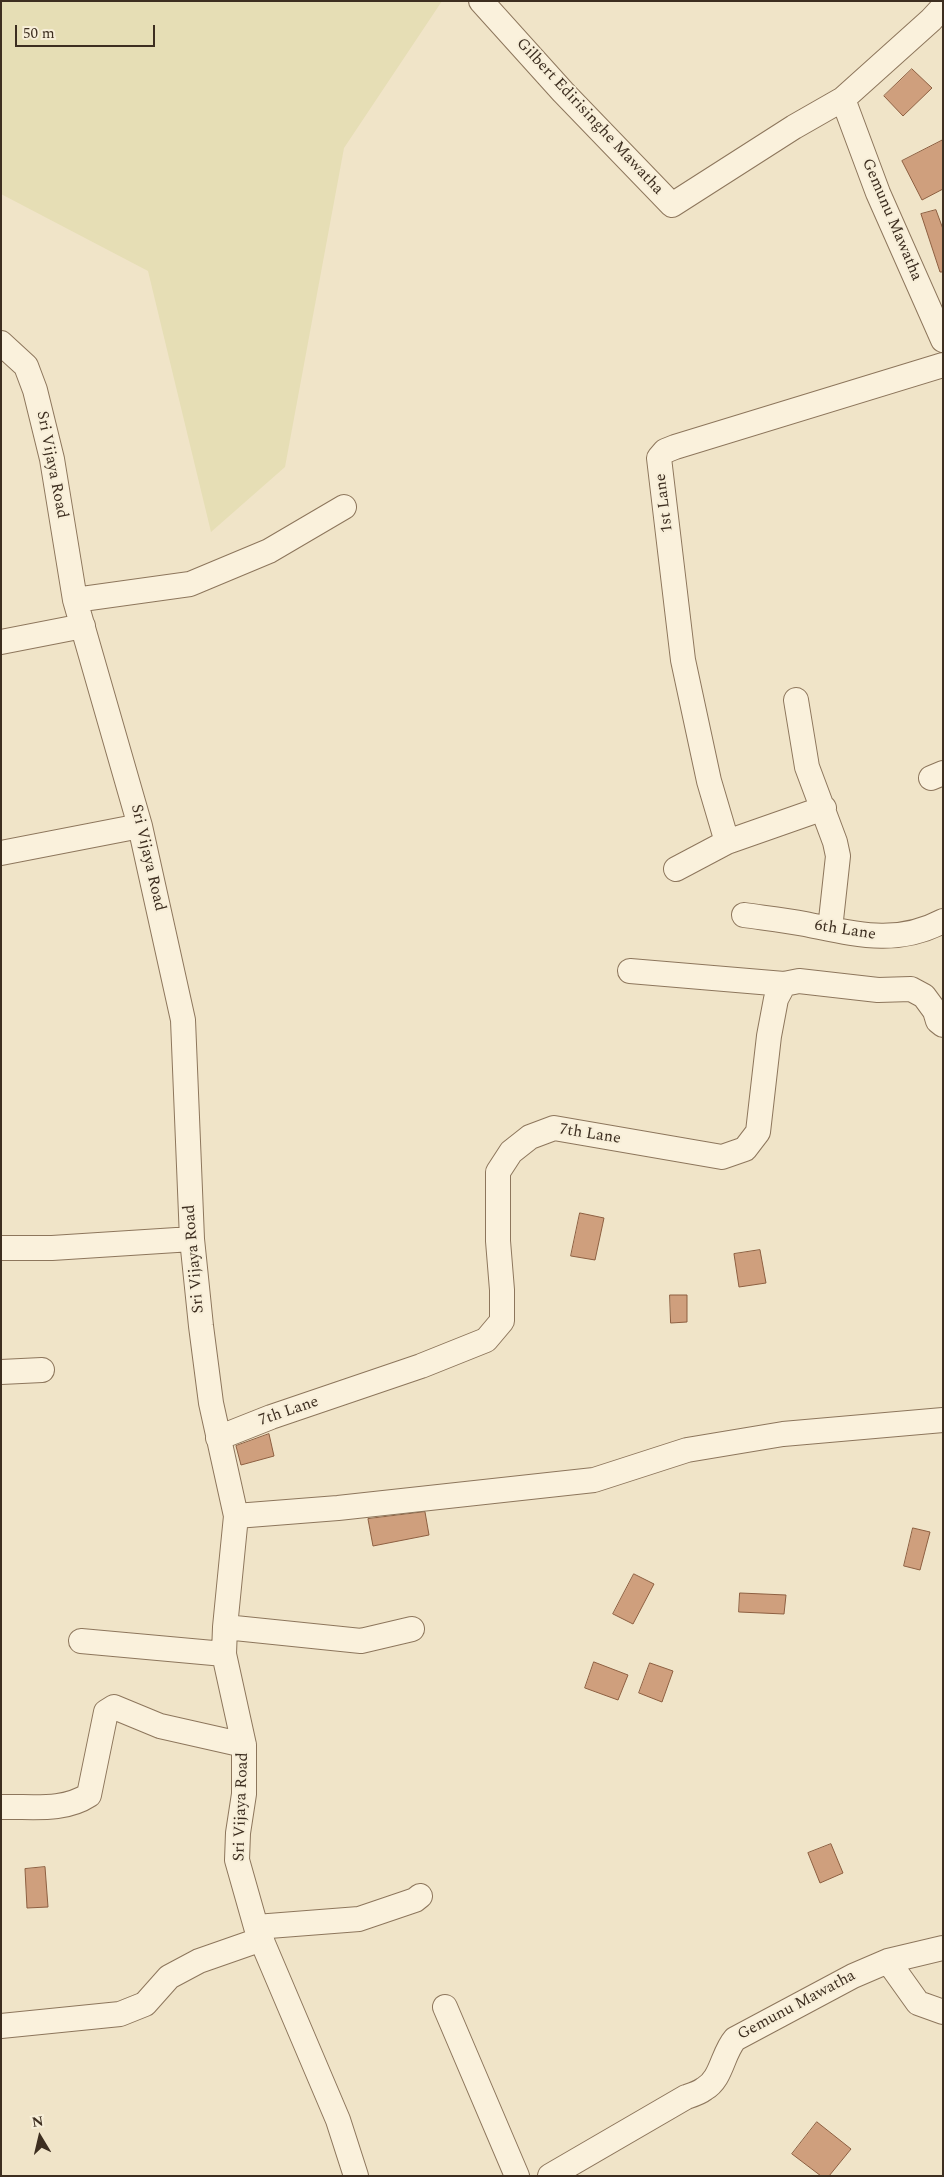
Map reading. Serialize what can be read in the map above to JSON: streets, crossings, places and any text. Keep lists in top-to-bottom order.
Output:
{
  "streets": {
    "street": [
      "Gilbert Edirisinghe Mawatha",
      "Gemunu Mawatha",
      "Sri Vijaya Road",
      "1st Lane",
      "6th Lane",
      "7th Lane"
    ]
  },
  "crossings": [
    ["Gilbert Edirisinghe Mawatha", "Gemunu Mawatha"],
    ["Sri Vijaya Road", "7th Lane"]
  ],
  "scale_bar": "50 m",
  "north": "top"
}
